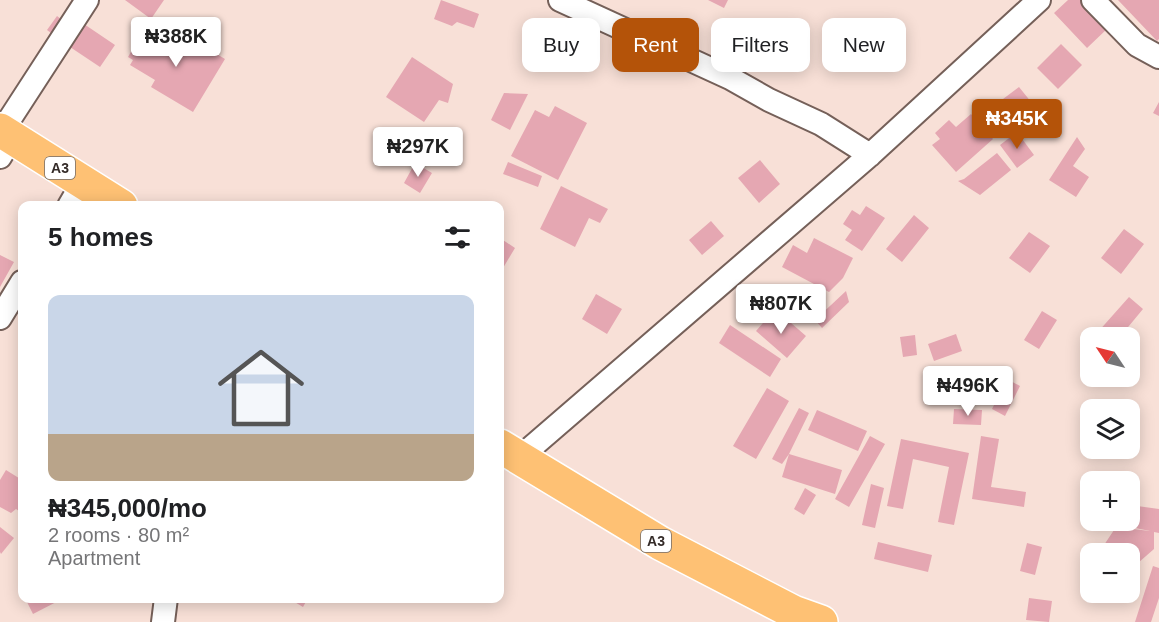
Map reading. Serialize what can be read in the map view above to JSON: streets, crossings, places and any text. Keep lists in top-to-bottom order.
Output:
{
  "streets": {
    "highway": ["A3"]
  },
  "north": "top left",
  "page": {
    "price": [
      "₦388K",
      "₦345K",
      "₦297K",
      "₦807K",
      "₦496K"
    ],
    "chip": [
      "Buy",
      "Rent",
      "Filters",
      "New"
    ],
    "heading": "5 homes",
    "list": [
      {
        "name": "₦345,000/mo",
        "note": "2 rooms · 80 m² · Apartment"
      }
    ],
    "map_buttons": ["+", "−"]
  }
}
